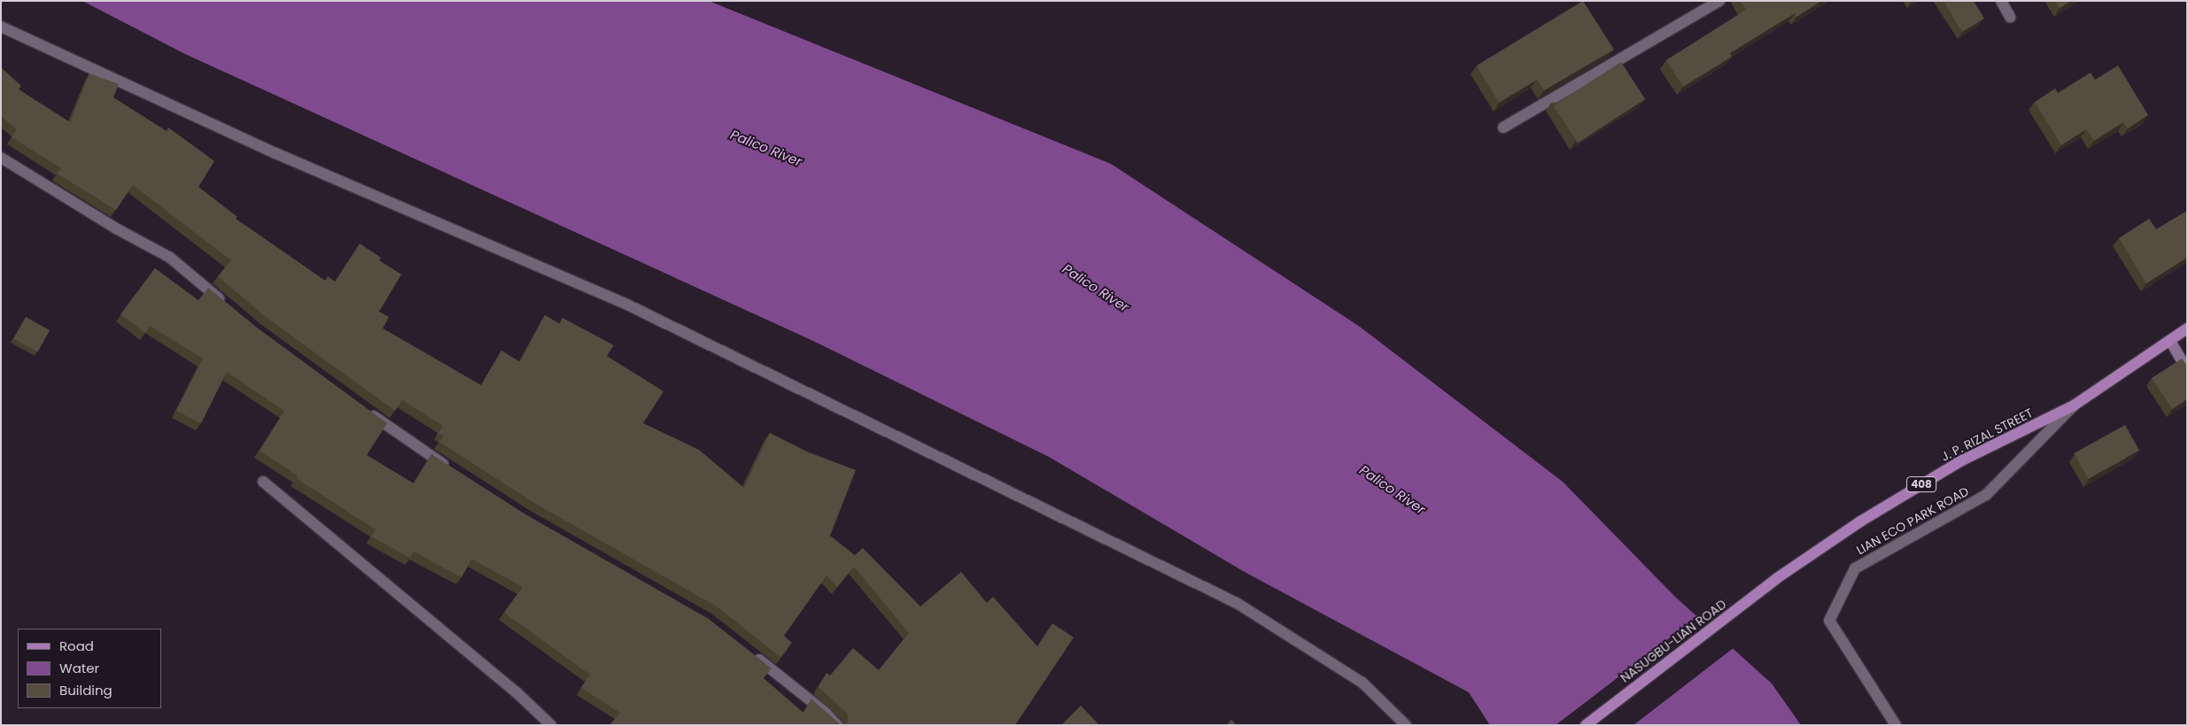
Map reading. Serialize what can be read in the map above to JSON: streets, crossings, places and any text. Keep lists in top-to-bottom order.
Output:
{
  "streets": {
    "main road": ["J. P. RIZAL STREET", "408", "NASUGBU-LIAN ROAD"],
    "street": ["LIAN ECO PARK ROAD"]
  },
  "crossings": [
    ["J. P. RIZAL STREET", "LIAN ECO PARK ROAD"],
    ["J. P. RIZAL STREET", "NASUGBU-LIAN ROAD"]
  ],
  "water": ["Palico River"],
  "legend": ["Road", "Water", "Building"]
}
